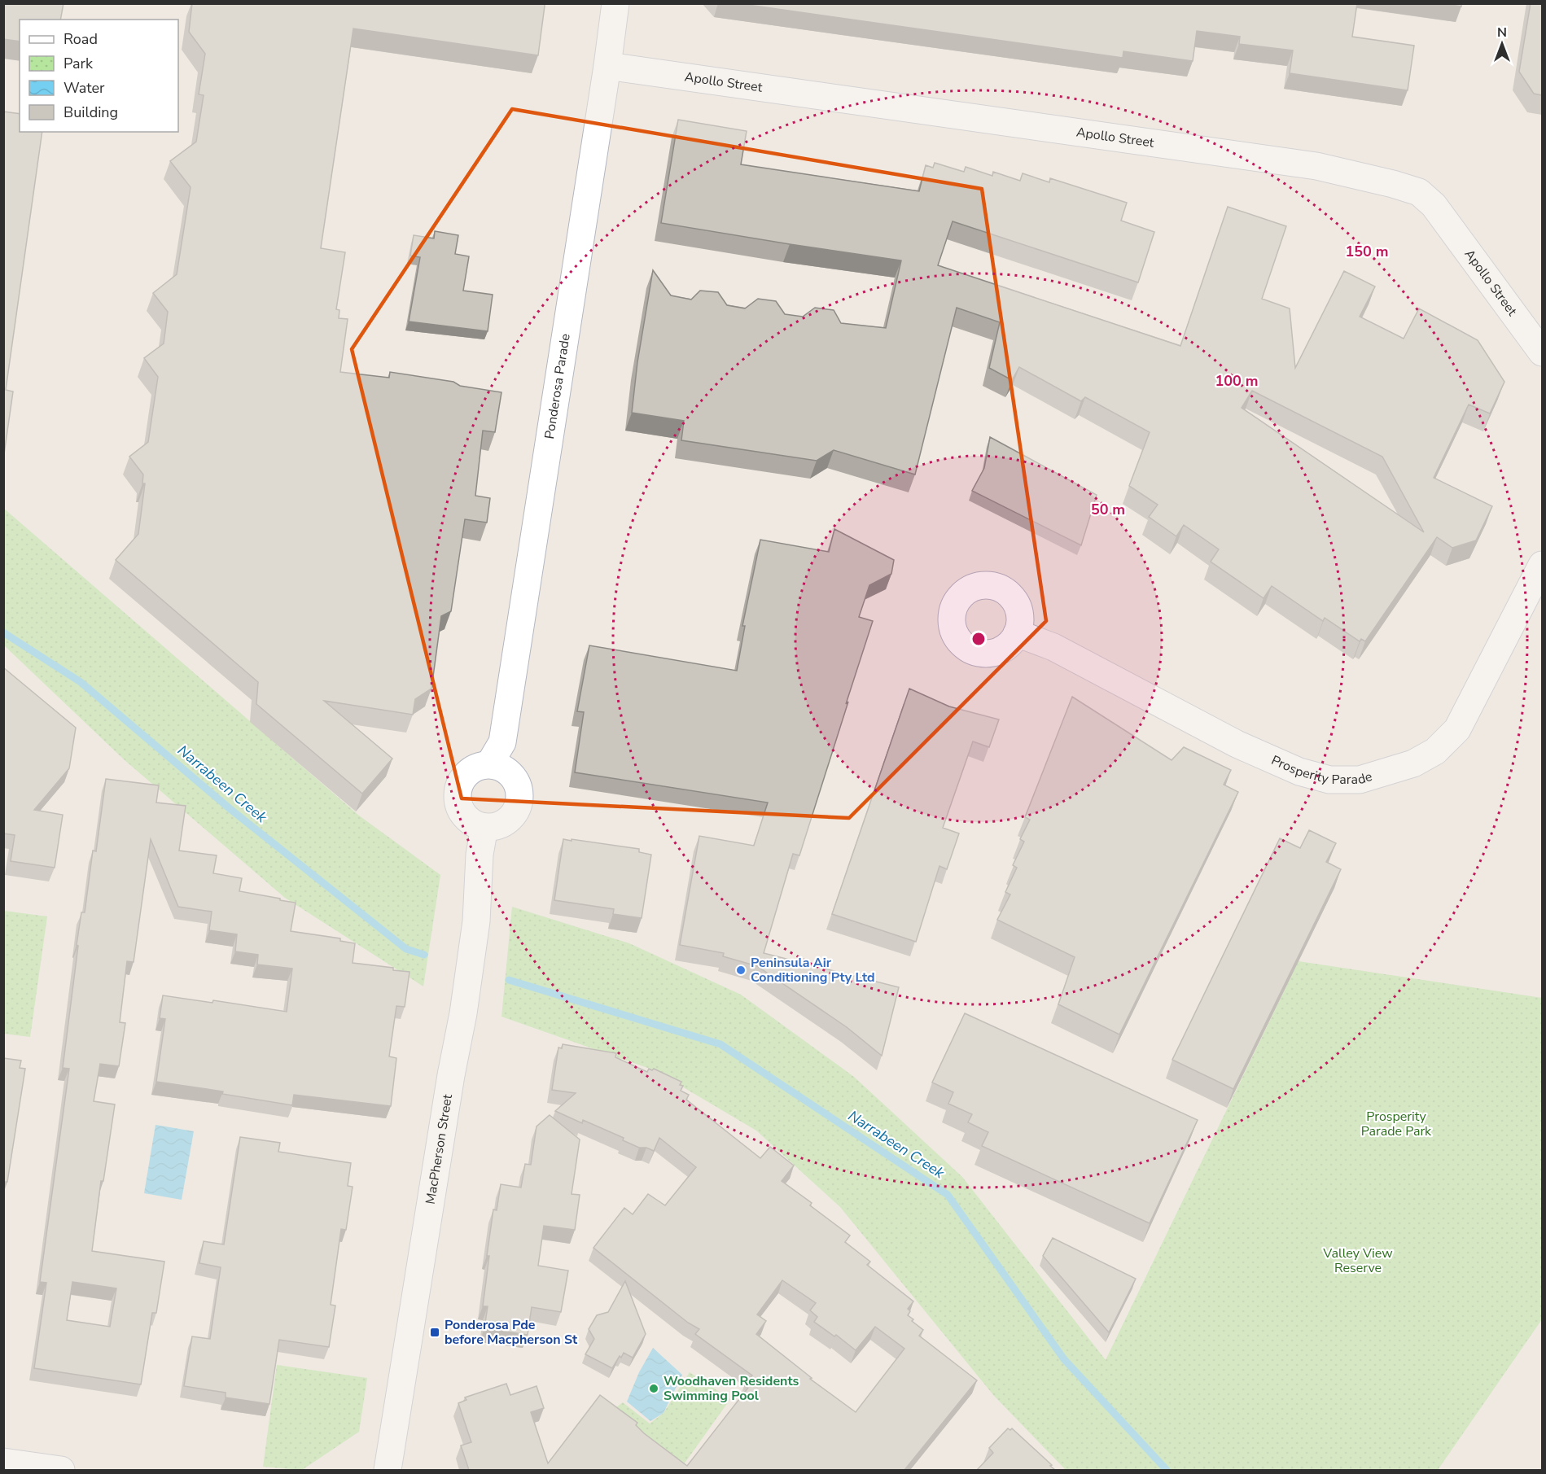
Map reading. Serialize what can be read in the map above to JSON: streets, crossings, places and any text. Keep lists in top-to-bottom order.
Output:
{
  "streets": {
    "street": [
      "Apollo Street",
      "Ponderosa Parade",
      "Prosperity Parade",
      "MacPherson Street"
    ]
  },
  "crossings": [
    ["Apollo Street", "Ponderosa Parade"],
    ["Ponderosa Parade", "MacPherson Street"]
  ],
  "water": ["Narrabeen Creek"],
  "parks": ["Prosperity Parade Park", "Valley View Reserve"],
  "places": {
    "other": ["Peninsula Air Conditioning Pty Ltd", "Woodhaven Residents Swimming Pool"],
    "transit": ["Ponderosa Pde before Macpherson St"]
  },
  "legend": [
    "Road",
    "Park",
    "Water",
    "Building"
  ],
  "north": "top",
  "rings": ["150 m", "100 m", "50 m"]
}
